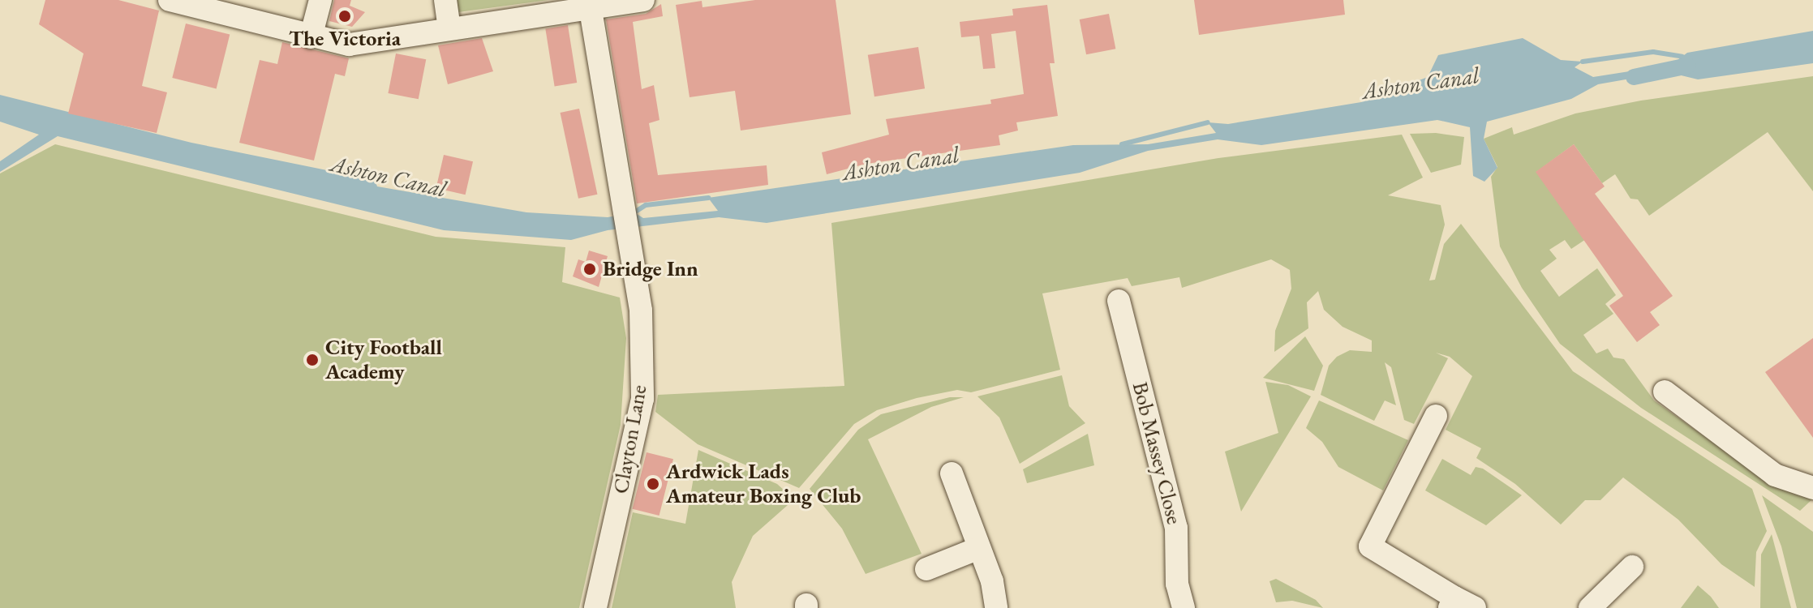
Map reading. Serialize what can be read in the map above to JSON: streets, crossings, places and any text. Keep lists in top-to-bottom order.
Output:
{
  "streets": {
    "street": ["Clayton Lane", "Bob Massey Close"]
  },
  "water": ["Ashton Canal"],
  "places": [
    "The Victoria",
    "Bridge Inn",
    "City Football Academy",
    "Ardwick Lads Amateur Boxing Club"
  ]
}
